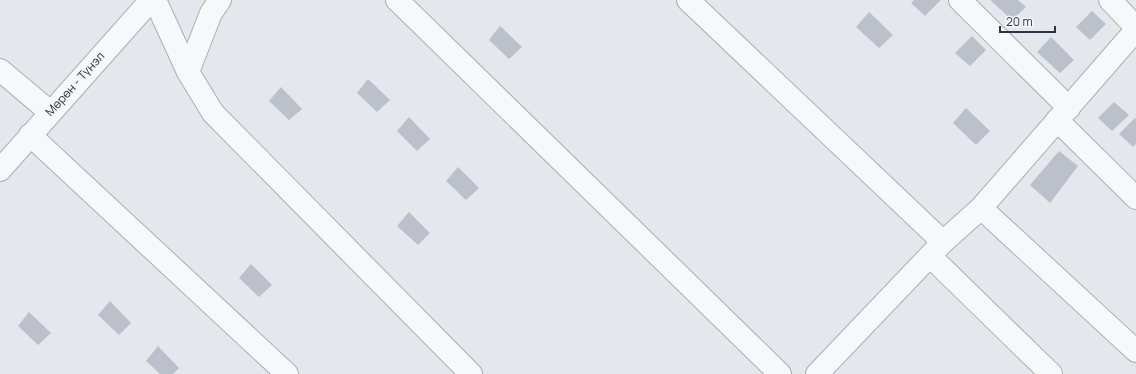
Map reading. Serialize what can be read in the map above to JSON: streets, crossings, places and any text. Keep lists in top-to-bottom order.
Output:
{
  "streets": {
    "street": ["Мөрөн - Түнэл"]
  },
  "scale_bar": "20 m"
}
